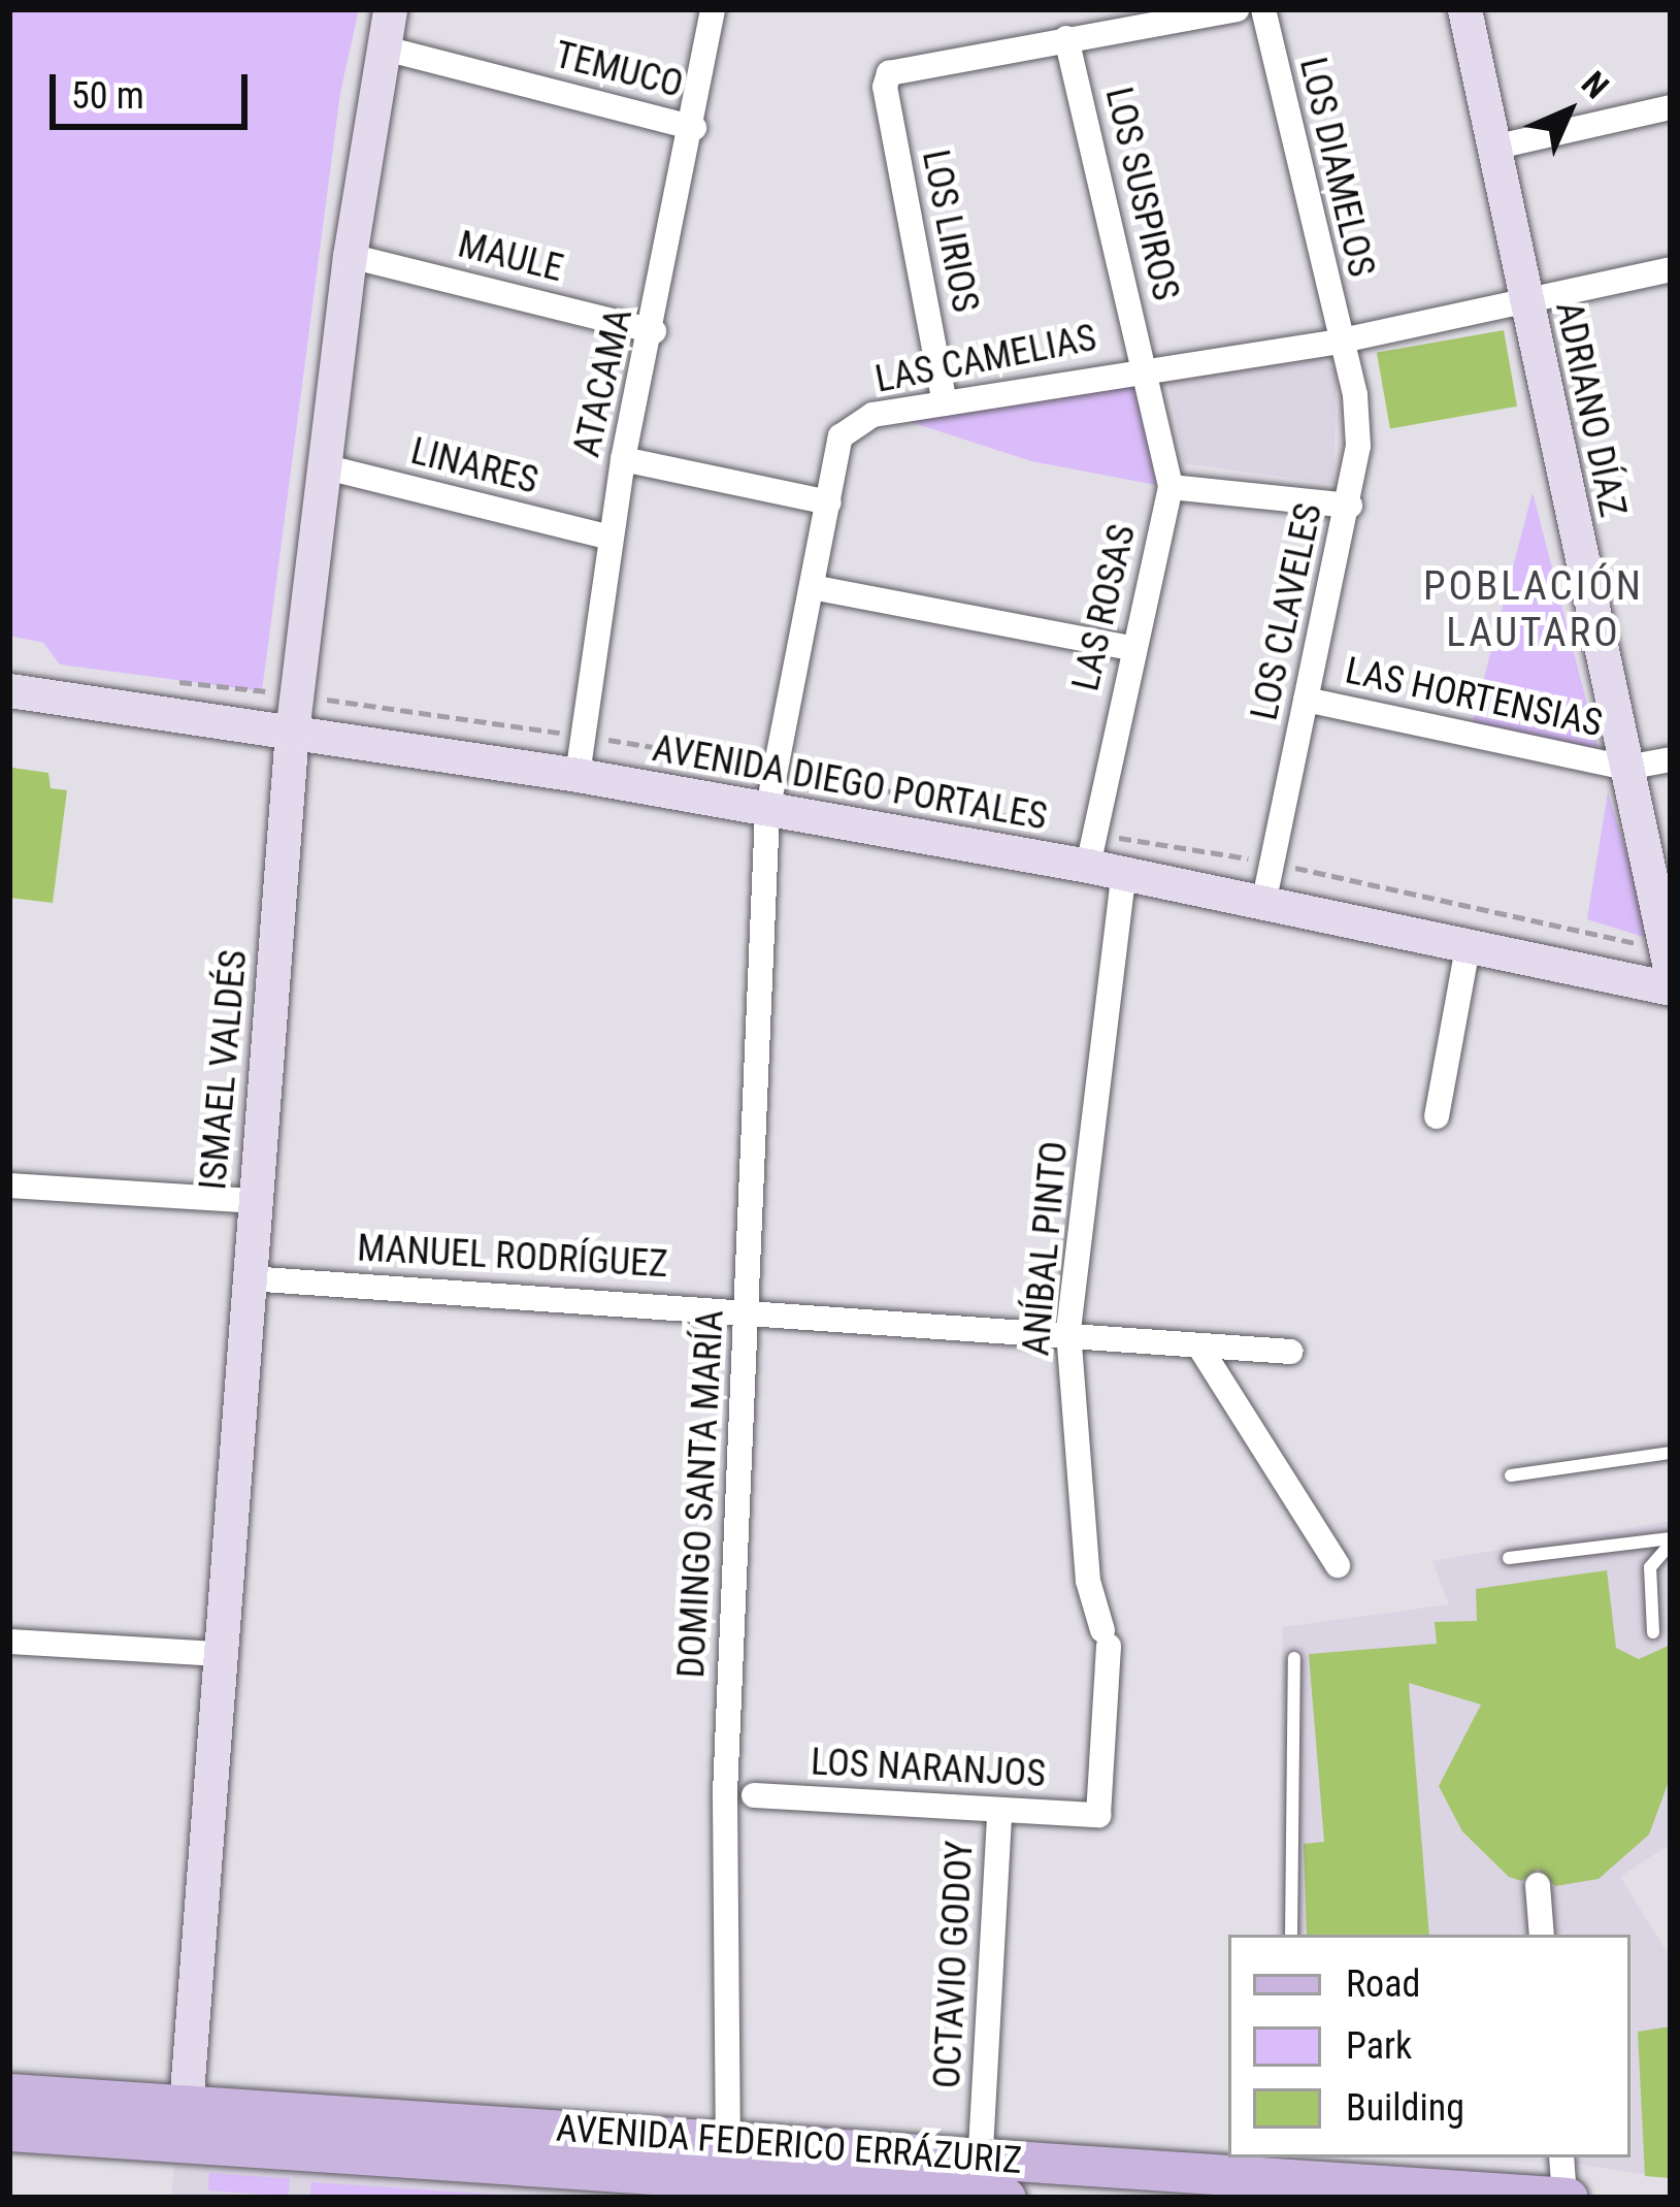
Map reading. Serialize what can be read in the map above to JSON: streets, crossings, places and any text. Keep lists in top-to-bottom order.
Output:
{
  "streets": {
    "main road": [
      "ADRIANO DÍAZ",
      "AVENIDA DIEGO PORTALES",
      "ISMAEL VALDÉS",
      "AVENIDA FEDERICO ERRÁZURIZ"
    ],
    "street": [
      "TEMUCO",
      "LOS DIAMELOS",
      "LOS SUSPIROS",
      "LOS LIRIOS",
      "MAULE",
      "LAS CAMELIAS",
      "ATACAMA",
      "LINARES",
      "LAS ROSAS",
      "LOS CLAVELES",
      "LAS HORTENSIAS",
      "ANÍBAL PINTO",
      "MANUEL RODRÍGUEZ",
      "DOMINGO SANTA MARÍA",
      "LOS NARANJOS",
      "OCTAVIO GODOY"
    ]
  },
  "crossings": [
    ["TEMUCO", "ATACAMA"],
    ["TEMUCO", "ISMAEL VALDÉS"],
    ["LOS DIAMELOS", "LAS CAMELIAS"],
    ["LOS DIAMELOS", "LOS CLAVELES"],
    ["LOS SUSPIROS", "LOS LIRIOS"],
    ["LOS SUSPIROS", "LAS CAMELIAS"],
    ["LOS SUSPIROS", "LAS ROSAS"],
    ["LOS LIRIOS", "LAS CAMELIAS"],
    ["MAULE", "ATACAMA"],
    ["MAULE", "ISMAEL VALDÉS"],
    ["LAS CAMELIAS", "ADRIANO DÍAZ"],
    ["LAS CAMELIAS", "LAS ROSAS"],
    ["LAS CAMELIAS", "LOS CLAVELES"],
    ["LAS CAMELIAS", "AVENIDA DIEGO PORTALES"],
    ["LAS CAMELIAS", "DOMINGO SANTA MARÍA"],
    ["ATACAMA", "LINARES"],
    ["ATACAMA", "AVENIDA DIEGO PORTALES"],
    ["ADRIANO DÍAZ", "LAS HORTENSIAS"],
    ["LINARES", "ISMAEL VALDÉS"],
    ["LAS ROSAS", "AVENIDA DIEGO PORTALES"],
    ["LOS CLAVELES", "LAS HORTENSIAS"],
    ["LOS CLAVELES", "AVENIDA DIEGO PORTALES"],
    ["AVENIDA DIEGO PORTALES", "ISMAEL VALDÉS"],
    ["AVENIDA DIEGO PORTALES", "ANÍBAL PINTO"],
    ["AVENIDA DIEGO PORTALES", "DOMINGO SANTA MARÍA"],
    ["ISMAEL VALDÉS", "MANUEL RODRÍGUEZ"],
    ["ISMAEL VALDÉS", "AVENIDA FEDERICO ERRÁZURIZ"],
    ["ANÍBAL PINTO", "MANUEL RODRÍGUEZ"],
    ["ANÍBAL PINTO", "LOS NARANJOS"],
    ["MANUEL RODRÍGUEZ", "DOMINGO SANTA MARÍA"],
    ["DOMINGO SANTA MARÍA", "AVENIDA FEDERICO ERRÁZURIZ"],
    ["LOS NARANJOS", "OCTAVIO GODOY"],
    ["OCTAVIO GODOY", "AVENIDA FEDERICO ERRÁZURIZ"]
  ],
  "districts": ["POBLACIÓN LAUTARO"],
  "legend": ["Road", "Park", "Building"],
  "scale_bar": "50 m",
  "north": "top right"
}
